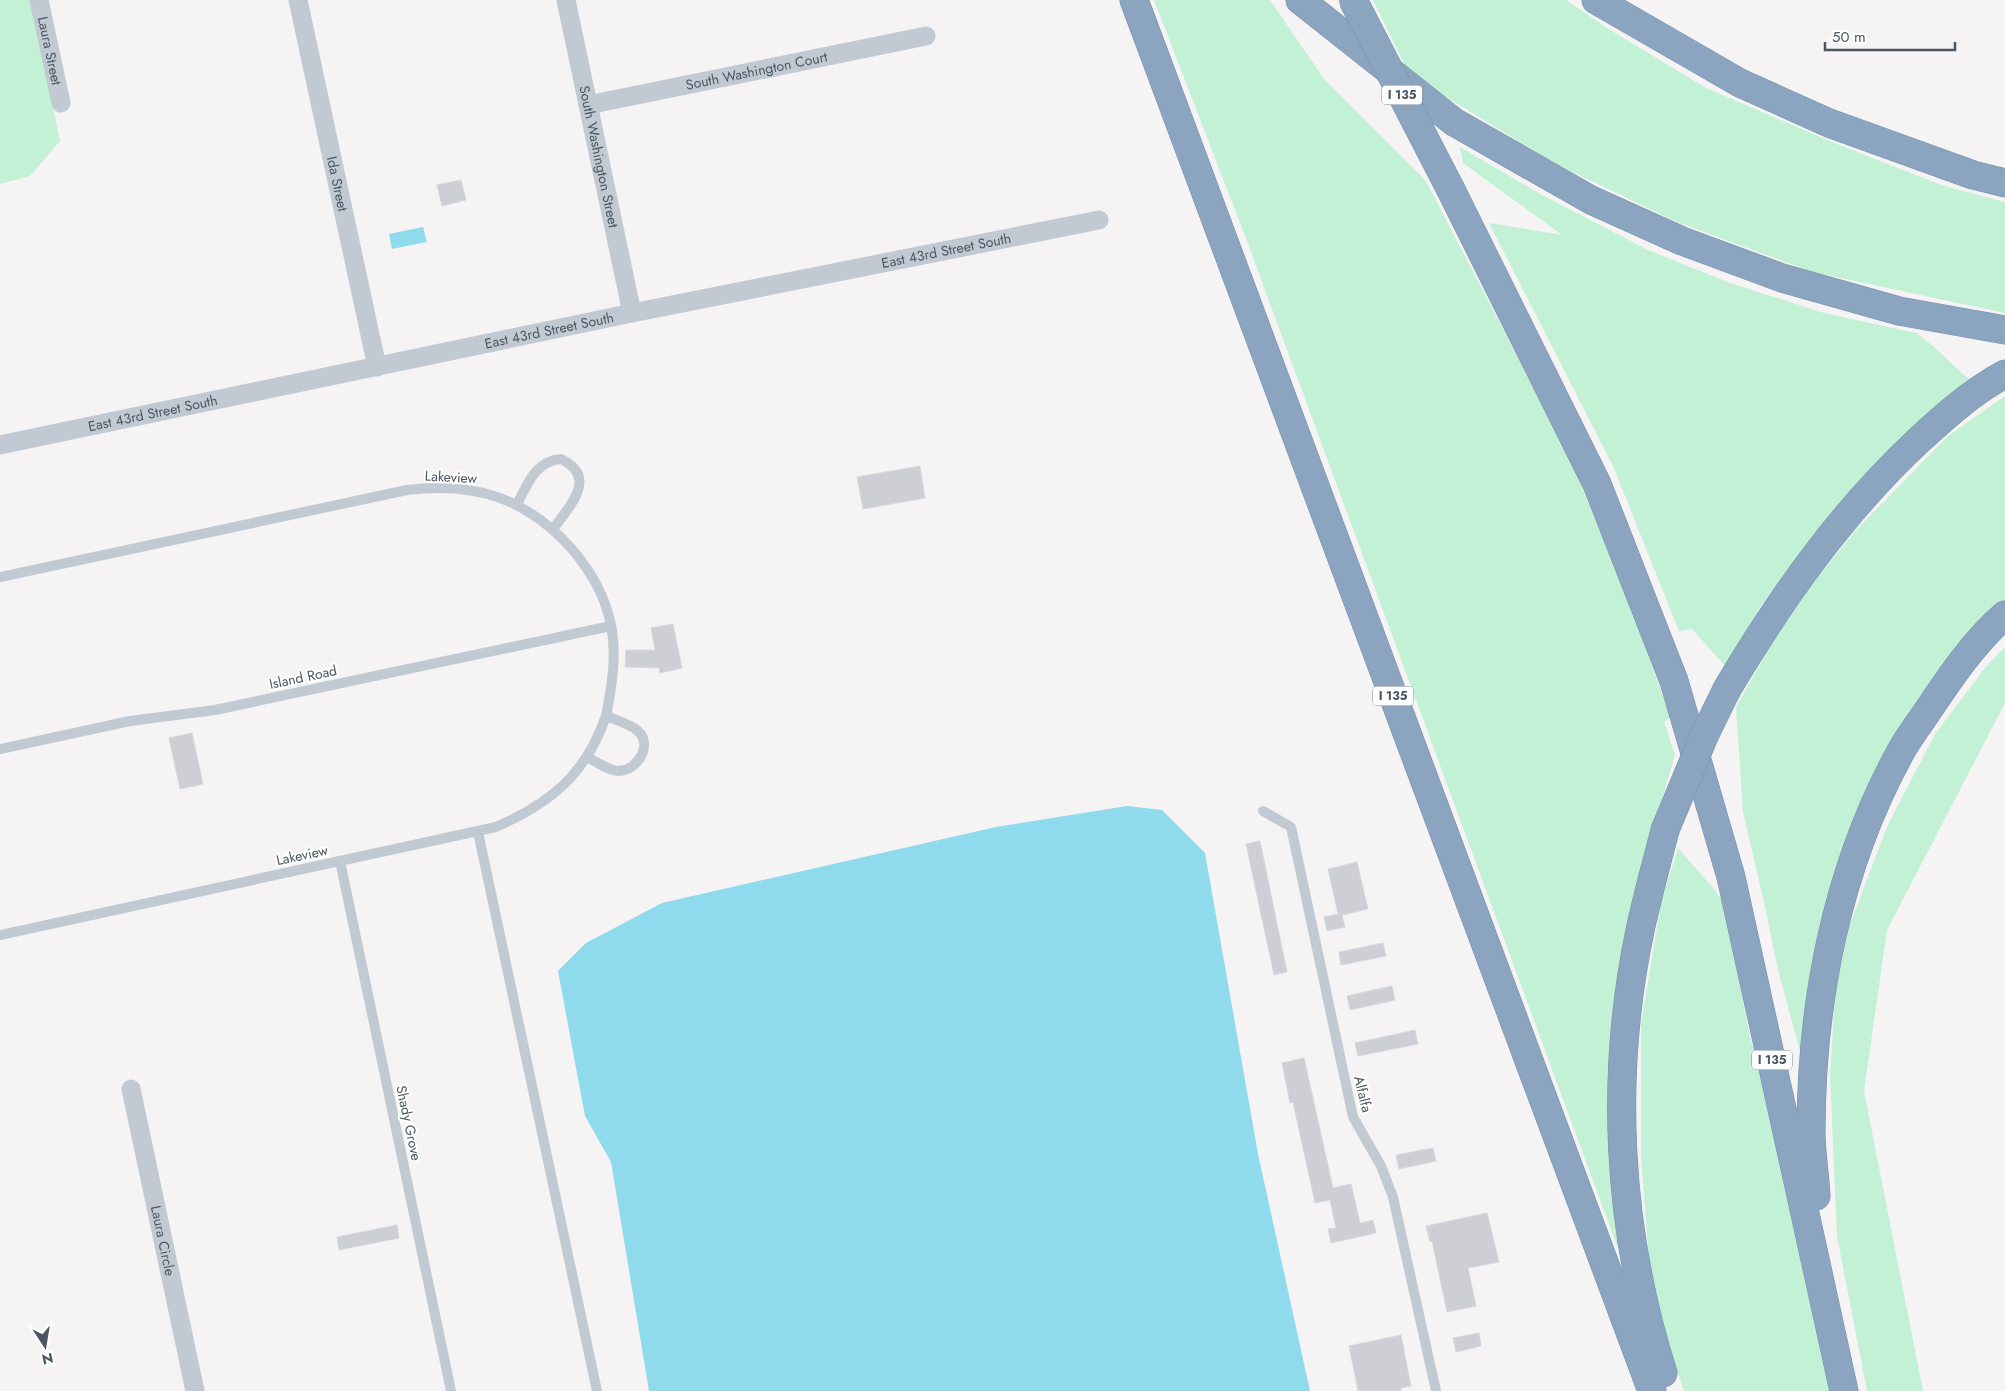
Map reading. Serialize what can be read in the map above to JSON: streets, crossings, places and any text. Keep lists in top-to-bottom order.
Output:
{
  "streets": {
    "highway": ["I 135"],
    "street": [
      "Laura Street",
      "South Washington Court",
      "South Washington Street",
      "Ida Street",
      "East 43rd Street South",
      "Laura Circle"
    ],
    "lane": [
      "Lakeview",
      "Island Road",
      "Alfalfa",
      "Shady Grove"
    ]
  },
  "crossings": [
    ["South Washington Court", "South Washington Street"],
    ["South Washington Street", "East 43rd Street South"],
    ["Ida Street", "East 43rd Street South"],
    ["Lakeview", "Island Road"],
    ["Lakeview", "Shady Grove"]
  ],
  "scale_bar": "50 m",
  "north": "bottom"
}
